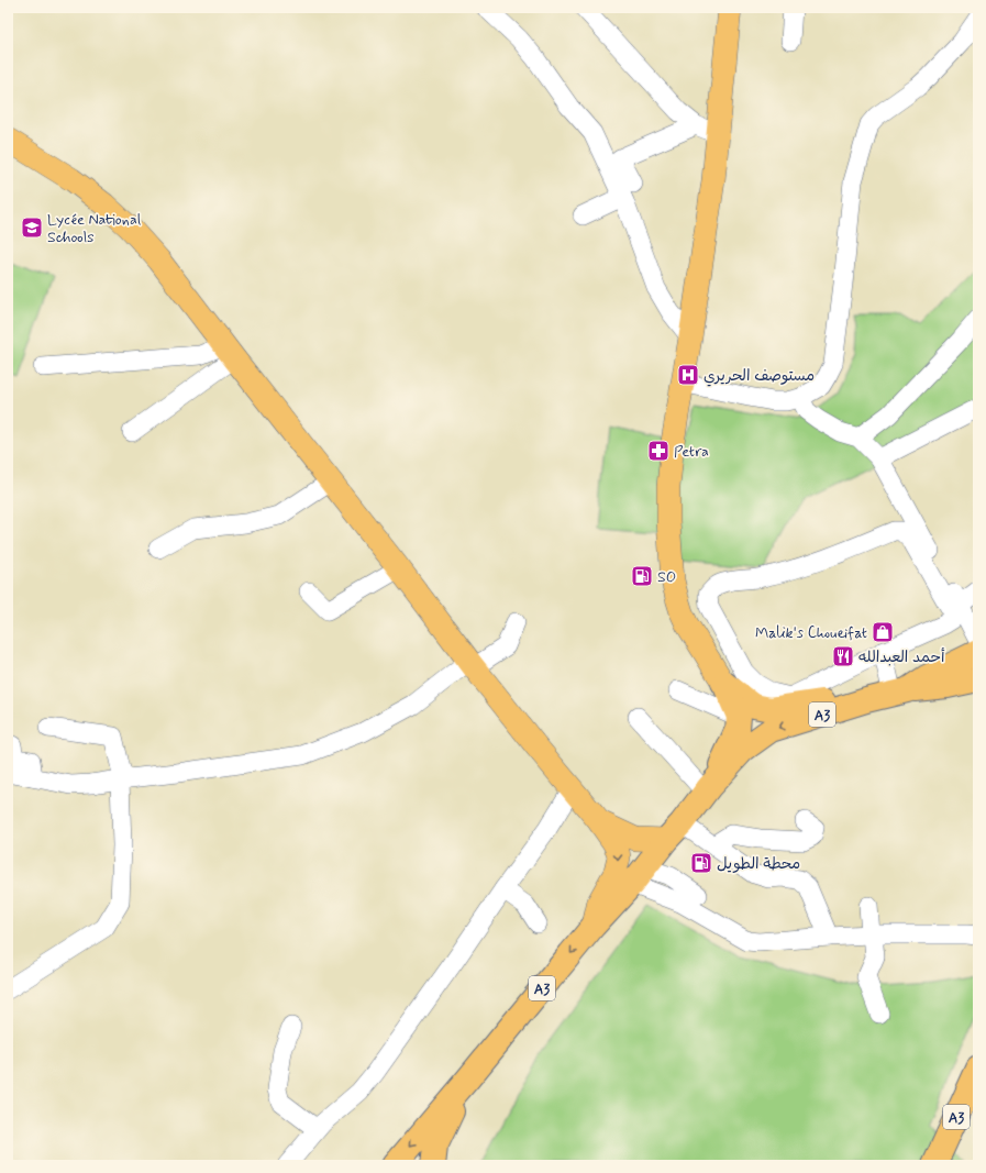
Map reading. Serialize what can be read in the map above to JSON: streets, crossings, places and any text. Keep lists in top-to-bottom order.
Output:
{
  "streets": {
    "highway": ["A3"]
  },
  "places": {
    "school or university": ["Lycée National Schools"],
    "hospital": ["مستوصف الحريري"],
    "pharmacy": ["Petra"],
    "fuel station": ["SO", "محطة الطويل"],
    "shop": ["Malik's Choueifat"],
    "restaurant": ["أحمد العبدالله"]
  }
}
